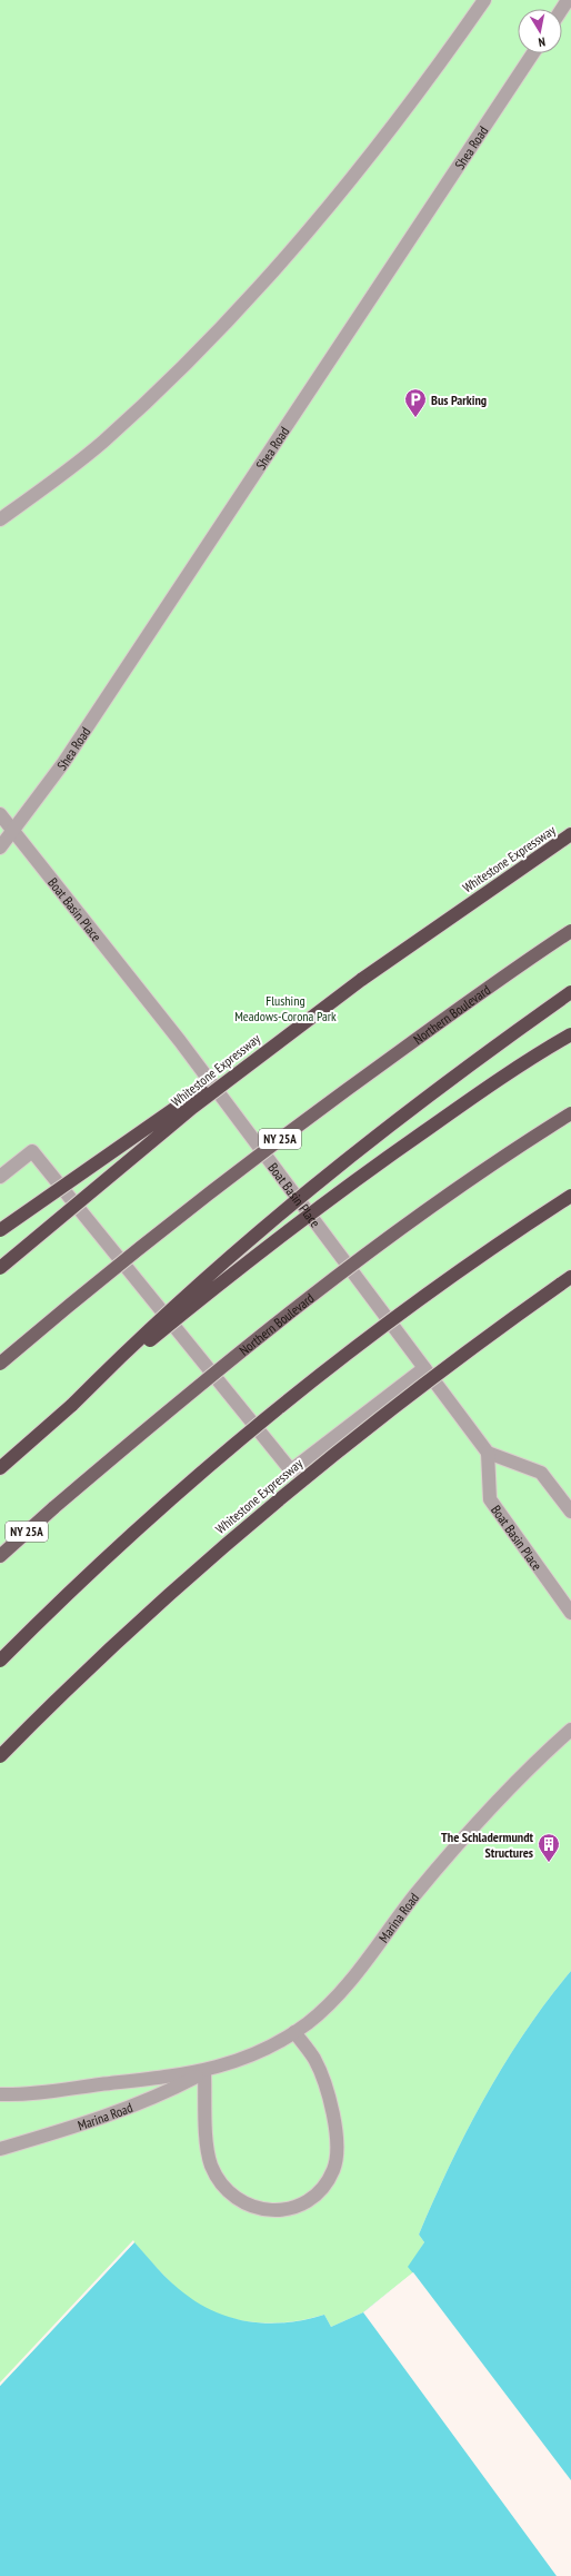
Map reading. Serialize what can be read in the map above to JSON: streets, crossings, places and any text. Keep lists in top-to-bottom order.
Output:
{
  "streets": {
    "highway": ["Whitestone Expressway"],
    "main road": ["Northern Boulevard", "NY 25A"],
    "street": ["Shea Road", "Boat Basin Place", "Marina Road"]
  },
  "crossings": [
    ["Shea Road", "Boat Basin Place"]
  ],
  "parks": ["Flushing Meadows-Corona Park"],
  "places": {
    "parking": ["Bus Parking"],
    "building": ["The Schladermundt Structures"]
  },
  "north": "bottom"
}
